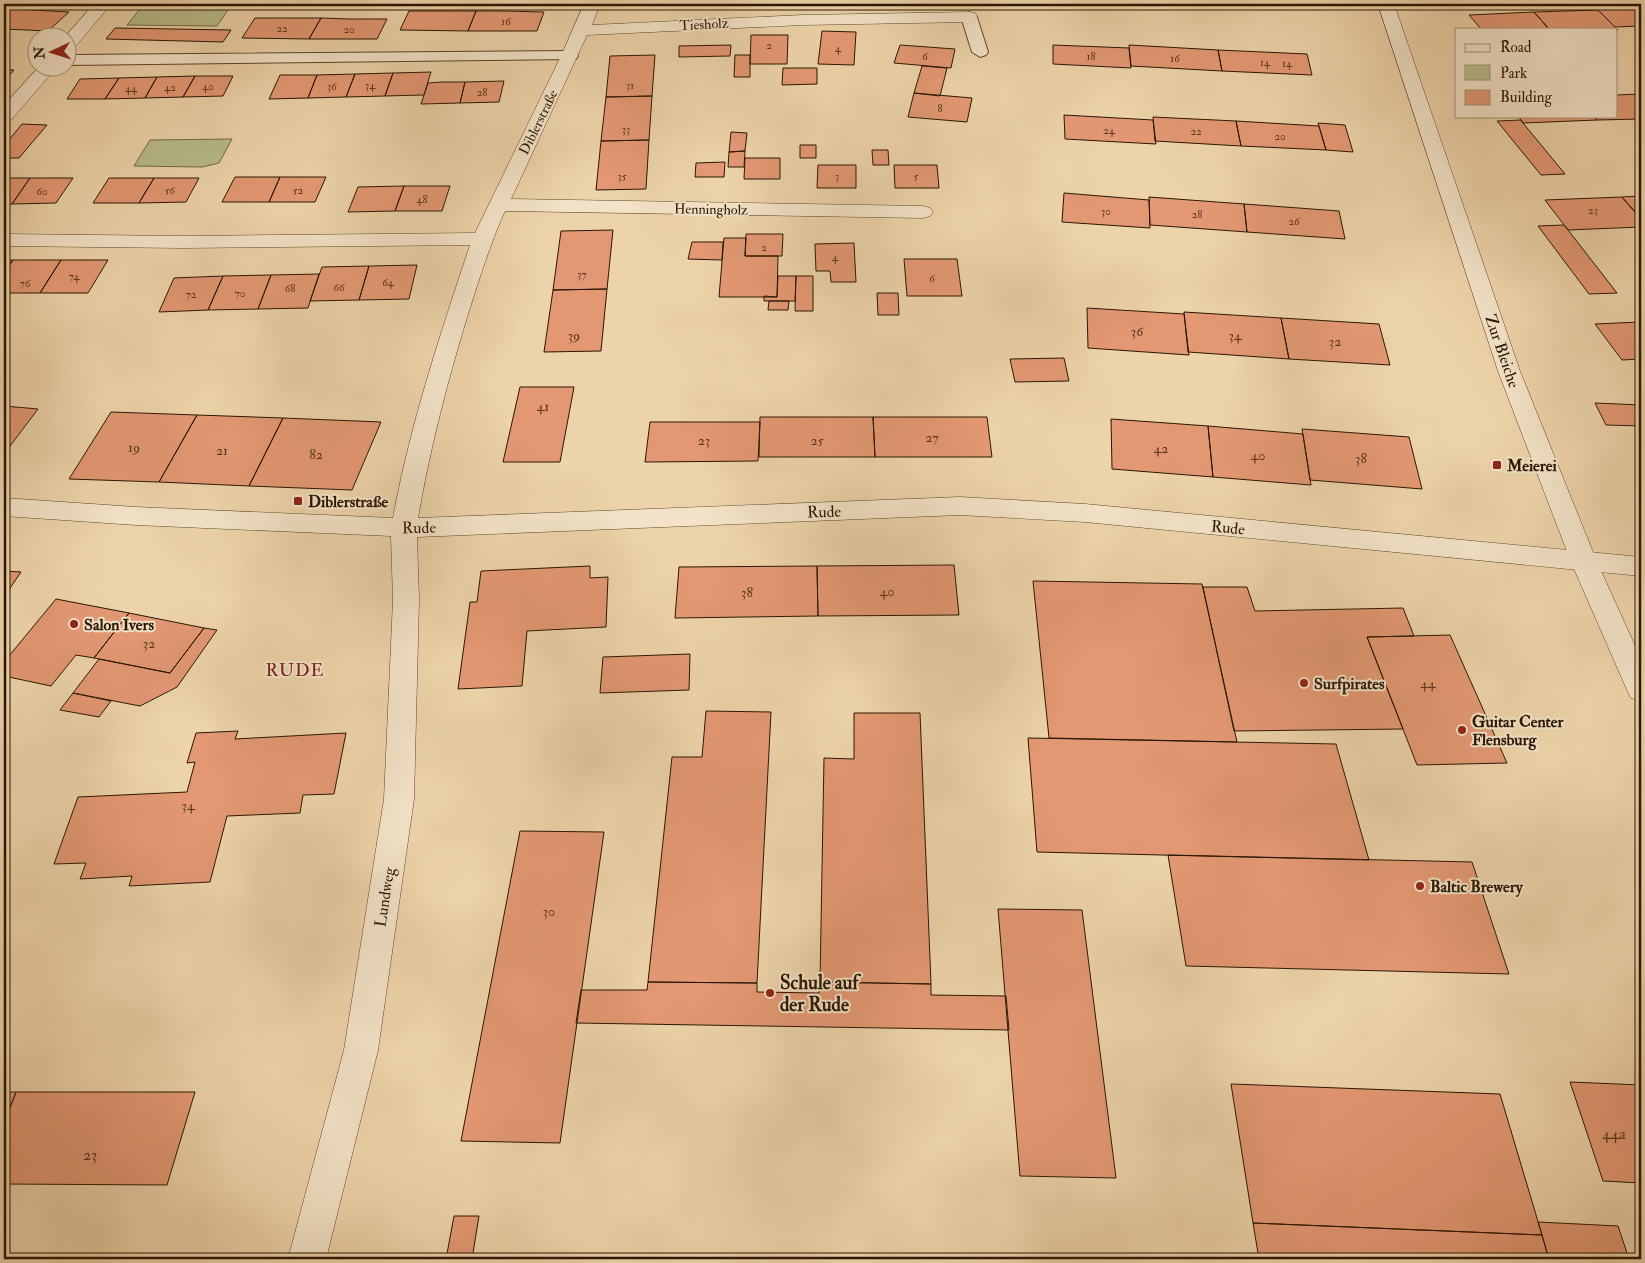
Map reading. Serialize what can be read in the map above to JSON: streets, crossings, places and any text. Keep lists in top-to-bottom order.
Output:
{
  "streets": {
    "street": [
      "Tiesholz",
      "Diblerstraße",
      "Henningholz",
      "Zur Bleiche",
      "Rude",
      "Lundweg"
    ]
  },
  "crossings": [
    ["Tiesholz", "Diblerstraße"],
    ["Diblerstraße", "Henningholz"],
    ["Diblerstraße", "Rude"],
    ["Diblerstraße", "Lundweg"],
    ["Zur Bleiche", "Rude"],
    ["Rude", "Lundweg"]
  ],
  "districts": ["RUDE"],
  "places": {
    "transit": ["Meierei", "Diblerstraße"],
    "other": [
      "Salon Ivers",
      "Surfpirates",
      "Guitar Center Flensburg",
      "Baltic Brewery",
      "Schule auf der Rude"
    ]
  },
  "house_numbers": [
    "16",
    "22",
    "20",
    "2",
    "4",
    "6",
    "18",
    "16",
    "14",
    "14",
    "34",
    "31",
    "40",
    "36",
    "42",
    "44",
    "28",
    "8",
    "33",
    "24",
    "22",
    "20",
    "35",
    "3",
    "5",
    "56",
    "52",
    "60",
    "48",
    "23",
    "30",
    "28",
    "26",
    "2",
    "4",
    "37",
    "74",
    "6",
    "64",
    "76",
    "66",
    "68",
    "70",
    "72",
    "36",
    "39",
    "34",
    "32",
    "41",
    "27",
    "23",
    "25",
    "19",
    "42",
    "21",
    "82",
    "40",
    "38",
    "40",
    "38",
    "32",
    "44",
    "34",
    "30",
    "44a",
    "23"
  ],
  "legend": ["Road", "Park", "Building"],
  "north": "left"
}
